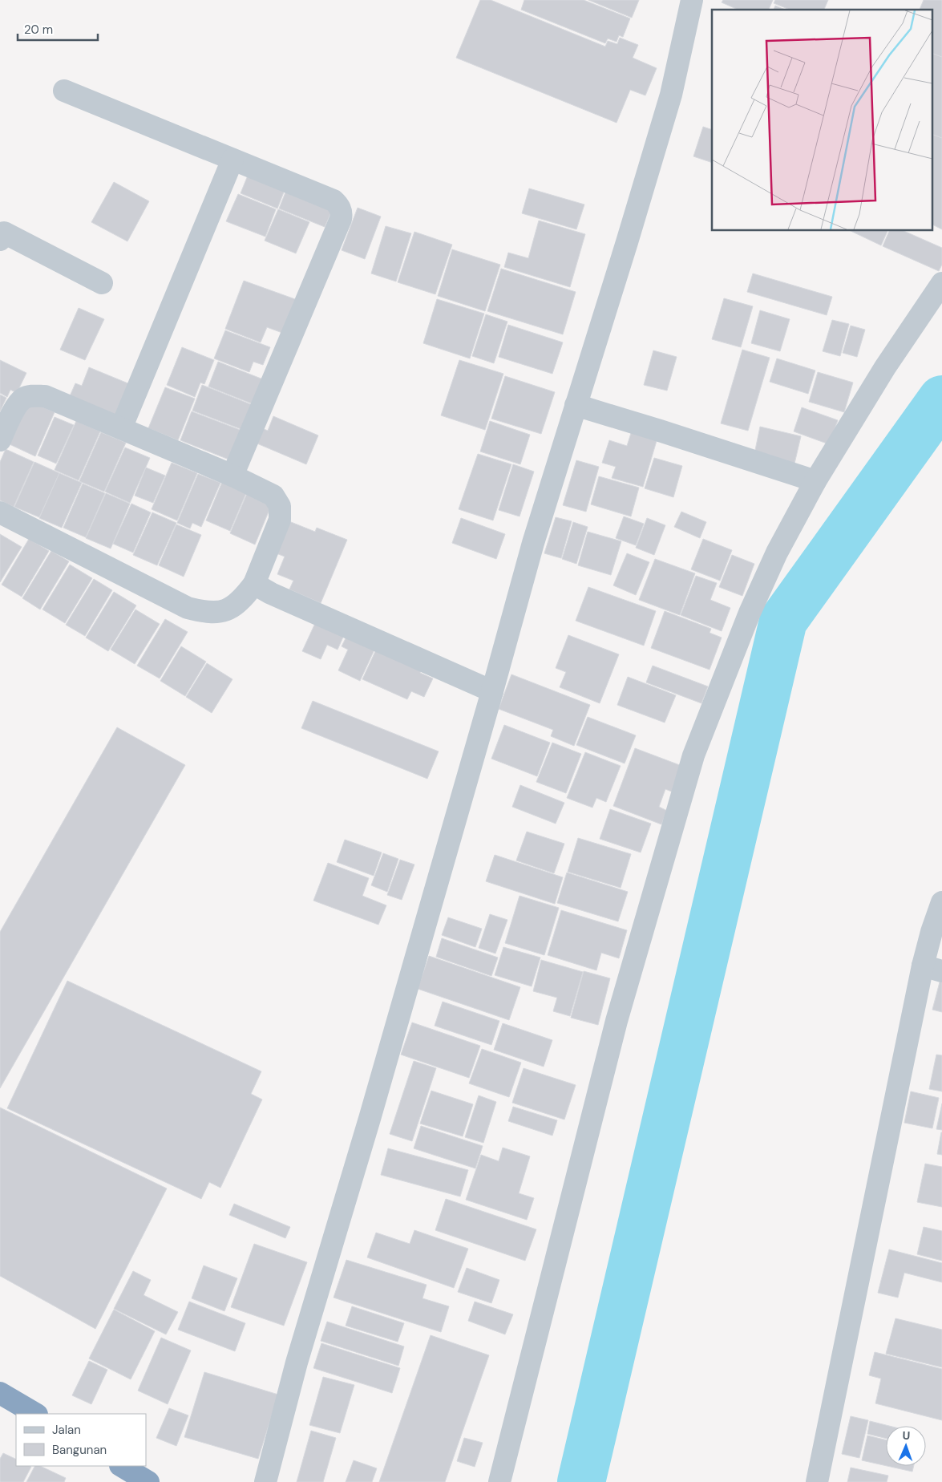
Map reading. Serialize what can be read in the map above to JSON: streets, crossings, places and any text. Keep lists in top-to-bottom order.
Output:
{
  "legend": ["Jalan", "Bangunan"],
  "scale_bar": "20 m",
  "north": "top"
}
